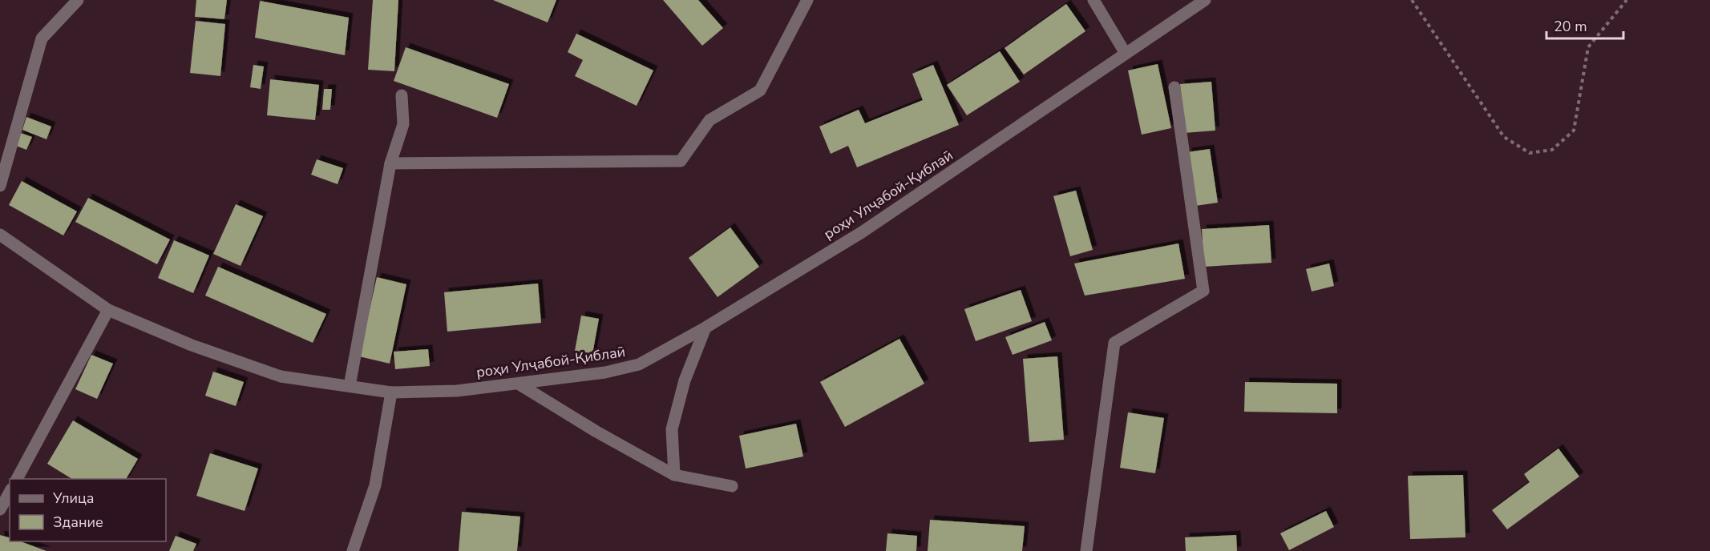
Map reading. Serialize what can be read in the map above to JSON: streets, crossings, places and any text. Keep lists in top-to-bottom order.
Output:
{
  "streets": {
    "street": ["роҳи Улҷабой-Қиблаӣ"]
  },
  "legend": ["Улица", "Здание"],
  "scale_bar": "20 m"
}
